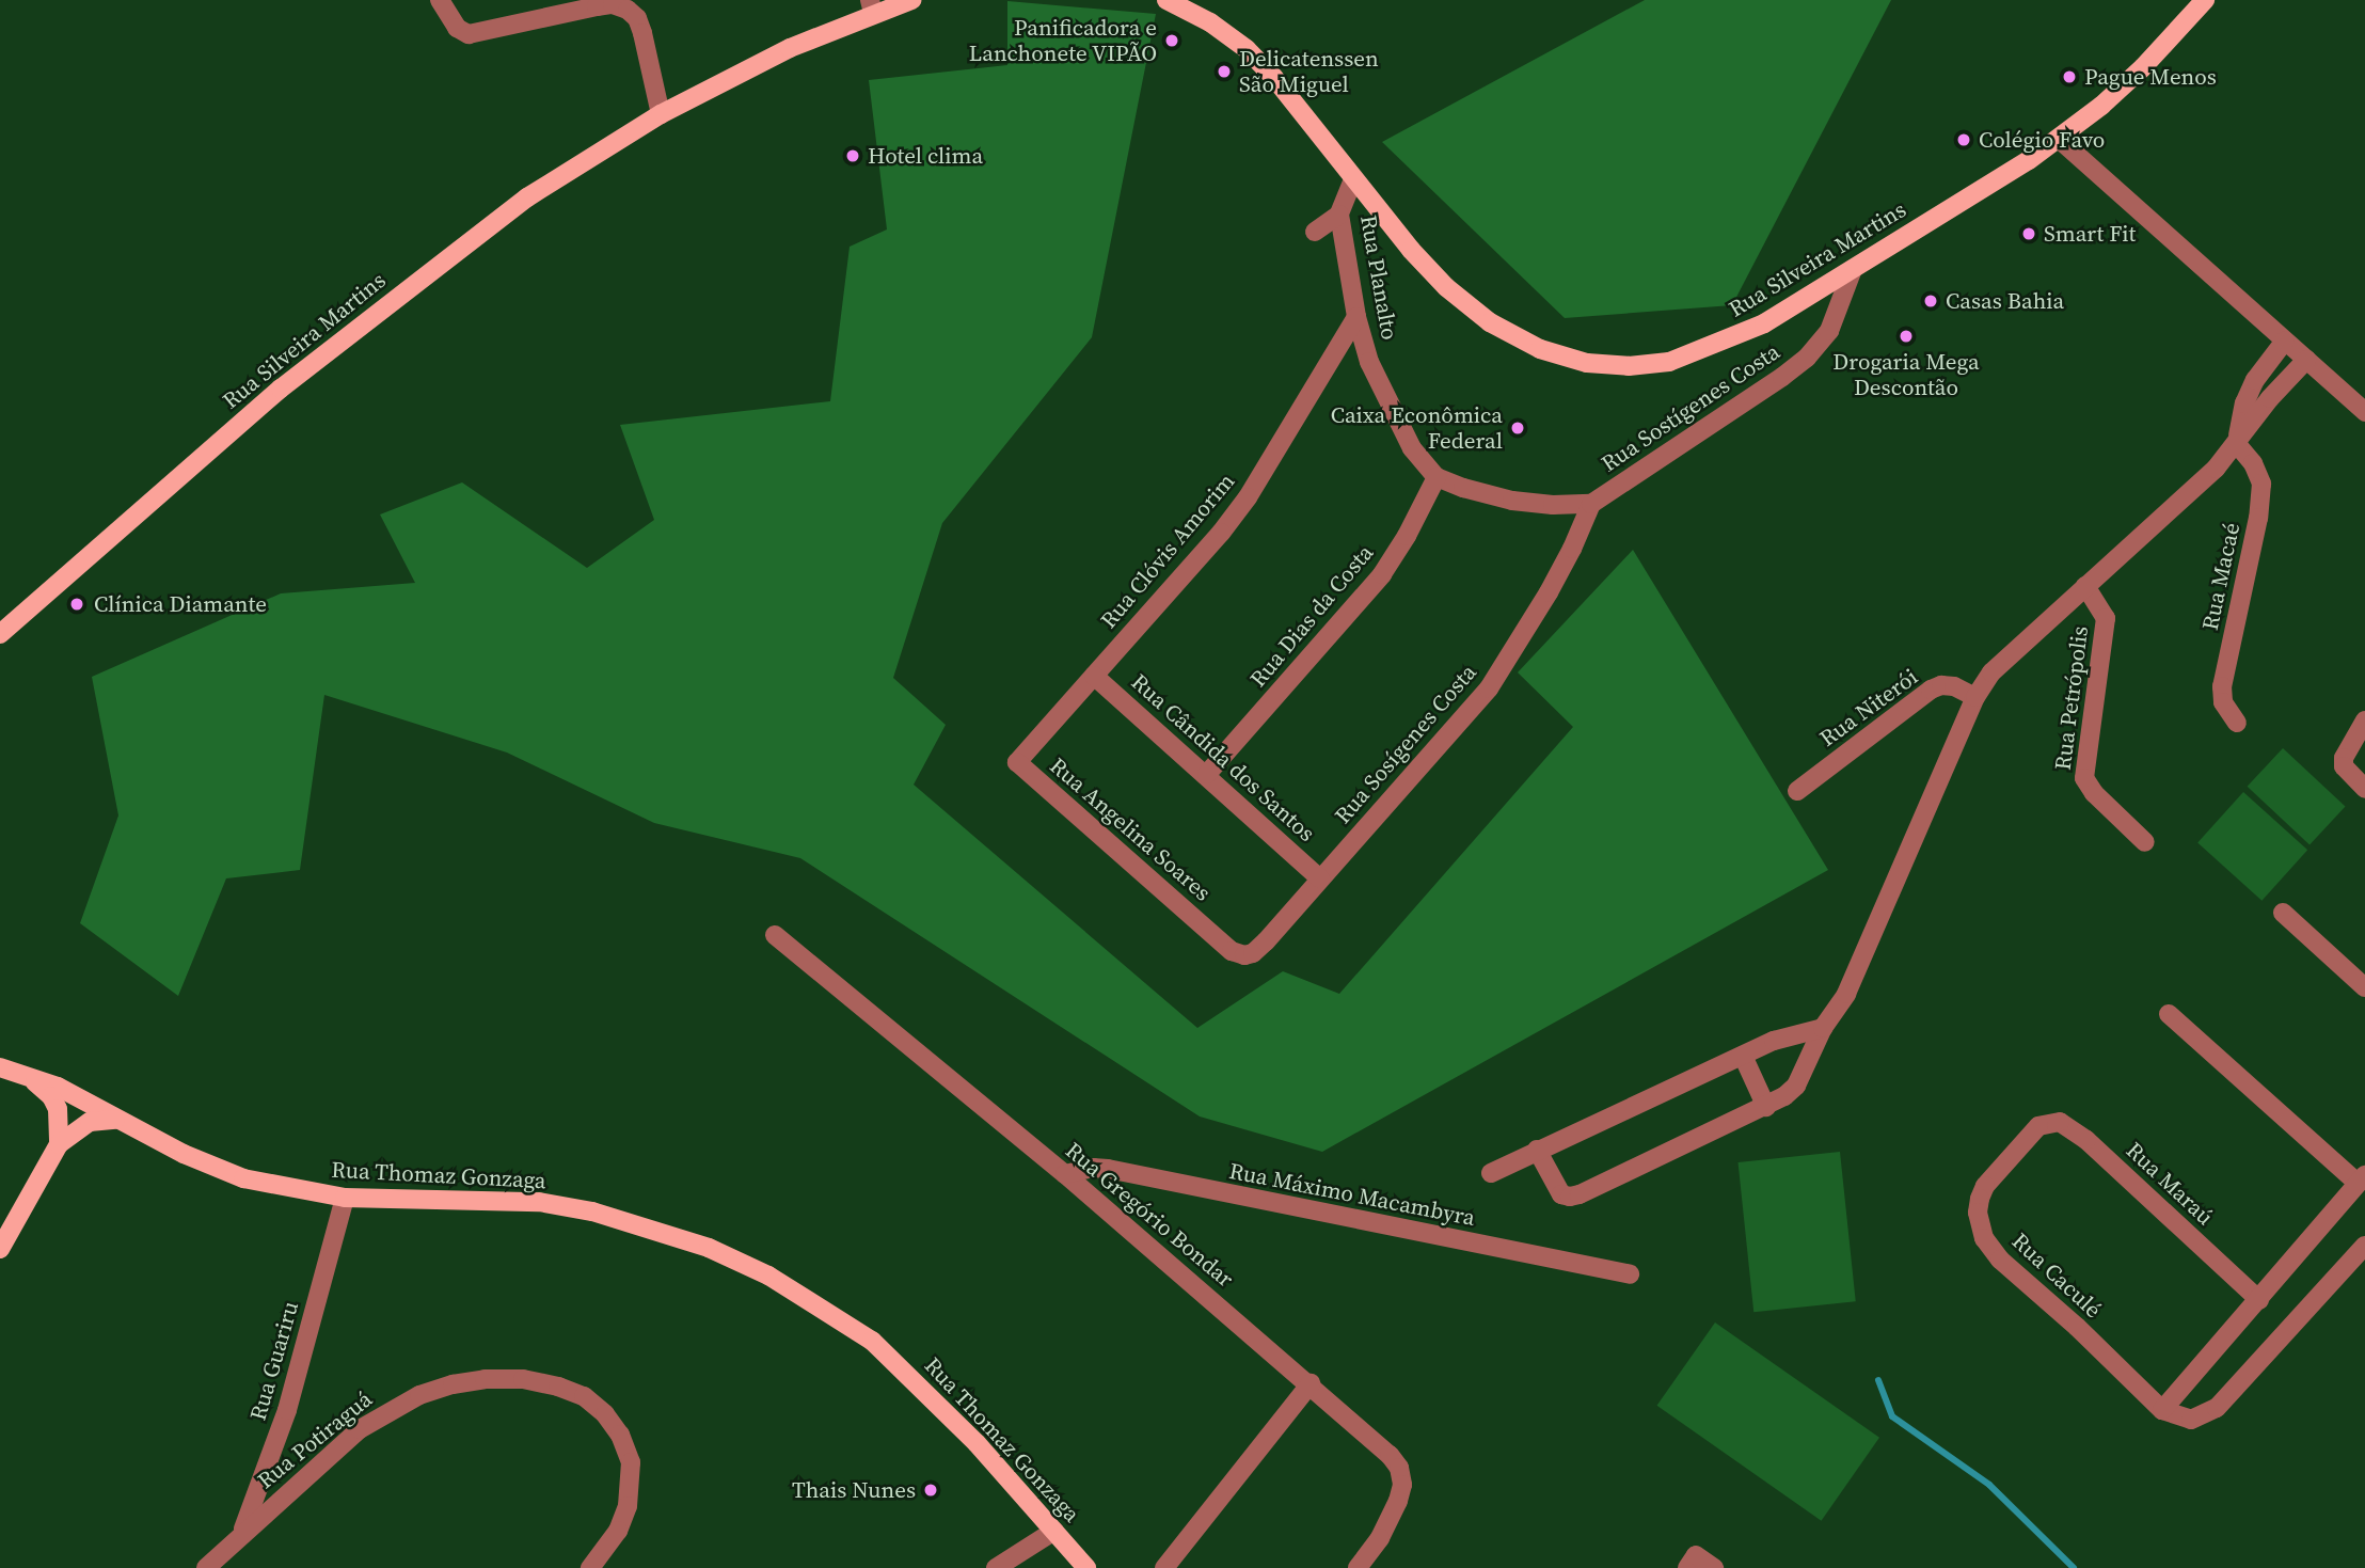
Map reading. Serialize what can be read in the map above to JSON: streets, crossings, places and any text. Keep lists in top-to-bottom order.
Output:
{
  "streets": {
    "main road": ["Rua Silveira Martins", "Rua Thomaz Gonzaga"],
    "street": [
      "Rua Planalto",
      "Rua Sostígenes Costa",
      "Rua Clóvis Amorim",
      "Rua Macaé",
      "Rua Dias da Costa",
      "Rua Petrópolis",
      "Rua Niterói",
      "Rua Sosígenes Costa",
      "Rua Cândida dos Santos",
      "Rua Angelina Soares",
      "Rua Maraú",
      "Rua Máximo Macambyra",
      "Rua Gregório Bondar",
      "Rua Caculé",
      "Rua Guariru",
      "Rua Potiraguá"
    ]
  },
  "crossings": [
    ["Rua Silveira Martins", "Rua Planalto"],
    ["Rua Silveira Martins", "Rua Sostígenes Costa"],
    ["Rua Planalto", "Rua Clóvis Amorim"],
    ["Rua Planalto", "Rua Dias da Costa"],
    ["Rua Sostígenes Costa", "Rua Sosígenes Costa"],
    ["Rua Clóvis Amorim", "Rua Cândida dos Santos"],
    ["Rua Clóvis Amorim", "Rua Angelina Soares"],
    ["Rua Dias da Costa", "Rua Cândida dos Santos"],
    ["Rua Sosígenes Costa", "Rua Cândida dos Santos"],
    ["Rua Sosígenes Costa", "Rua Angelina Soares"],
    ["Rua Thomaz Gonzaga", "Rua Guariru"],
    ["Rua Maraú", "Rua Caculé"],
    ["Rua Máximo Macambyra", "Rua Gregório Bondar"],
    ["Rua Guariru", "Rua Potiraguá"]
  ],
  "places": [
    "Panificadora e Lanchonete VIPÃO",
    "Delicatenssen São Miguel",
    "Pague Menos",
    "Colégio Favo",
    "Hotel clima",
    "Smart Fit",
    "Casas Bahia",
    "Drogaria Mega Descontão",
    "Caixa Econômica Federal",
    "Clínica Diamante",
    "Thais Nunes"
  ]
}
